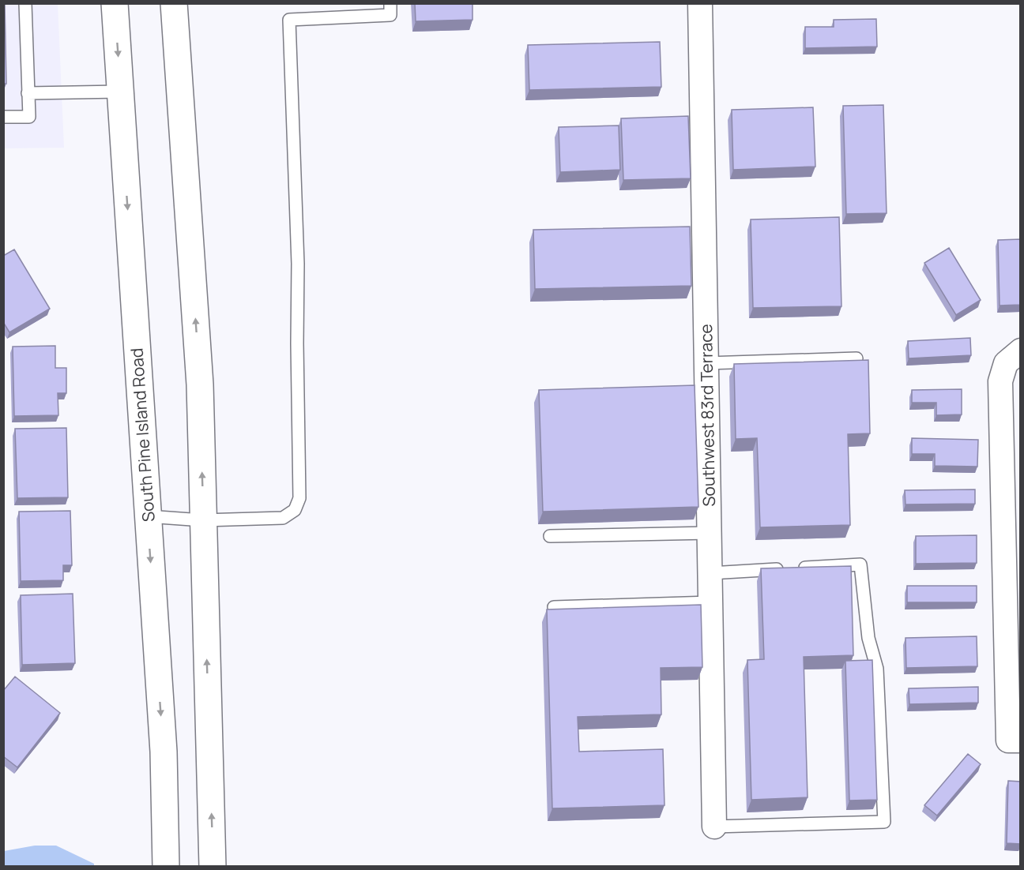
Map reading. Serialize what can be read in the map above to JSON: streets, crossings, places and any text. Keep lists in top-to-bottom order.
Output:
{
  "streets": {
    "main road": ["South Pine Island Road"],
    "street": ["Southwest 83rd Terrace"]
  }
}
